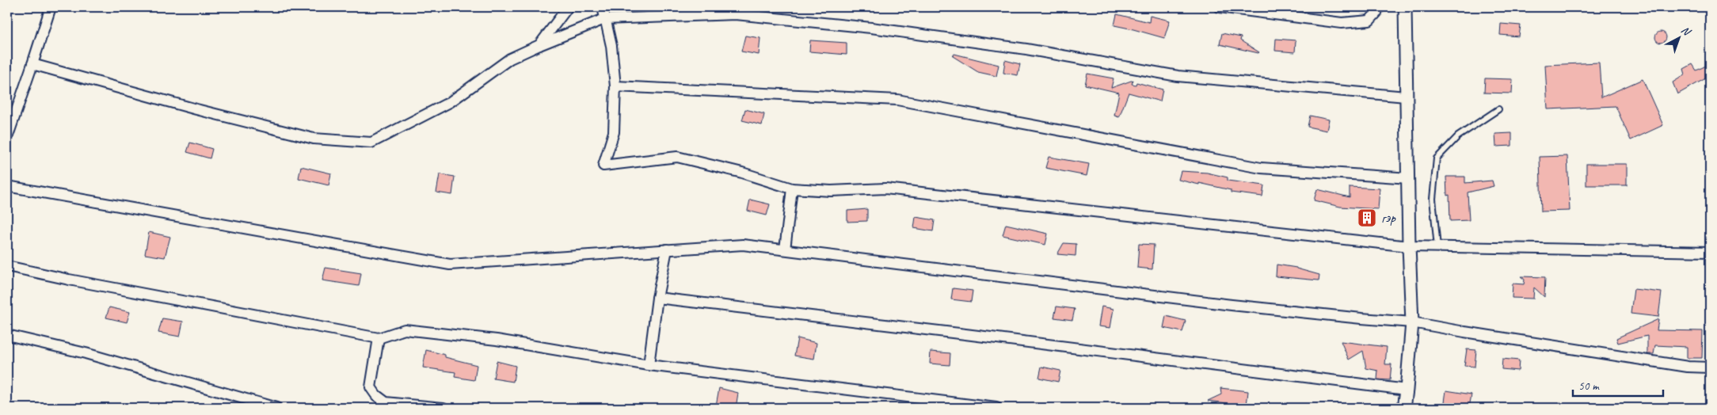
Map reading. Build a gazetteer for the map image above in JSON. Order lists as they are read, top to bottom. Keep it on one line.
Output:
{"places":{"building":["гэр"]},"scale_bar":"50 m","north":"top right"}
